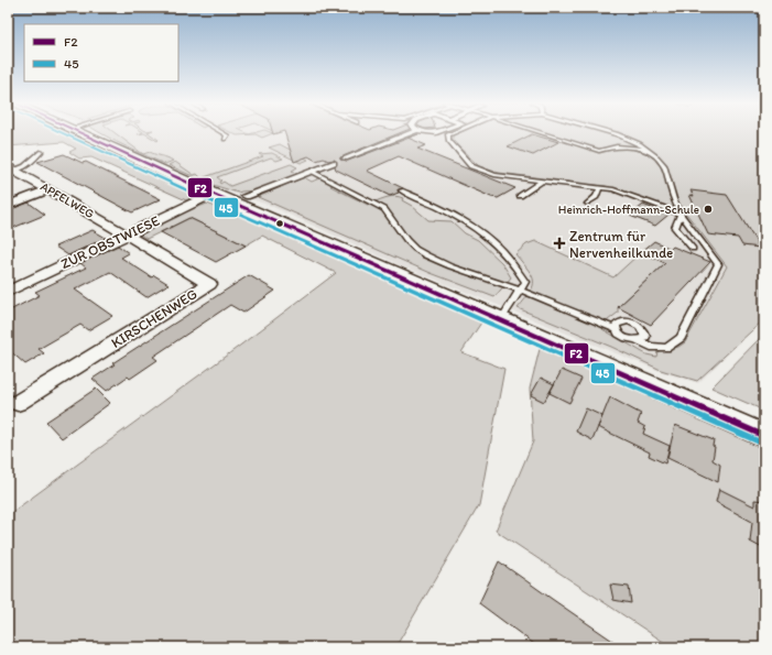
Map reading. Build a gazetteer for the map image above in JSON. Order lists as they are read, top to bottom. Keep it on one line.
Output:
{"streets":{"street":["APFELWEG","ZUR OBSTWIESE","KIRSCHENWEG"]},"crossings":[["APFELWEG","ZUR OBSTWIESE"],["APFELWEG","KIRSCHENWEG"],["ZUR OBSTWIESE","KIRSCHENWEG"]],"places":{"other":["Heinrich-Hoffmann-Schule"],"health":["Zentrum für Nervenheilkunde"]},"lines":["transit line F2","transit line 45"],"legend":["F2","45"]}
